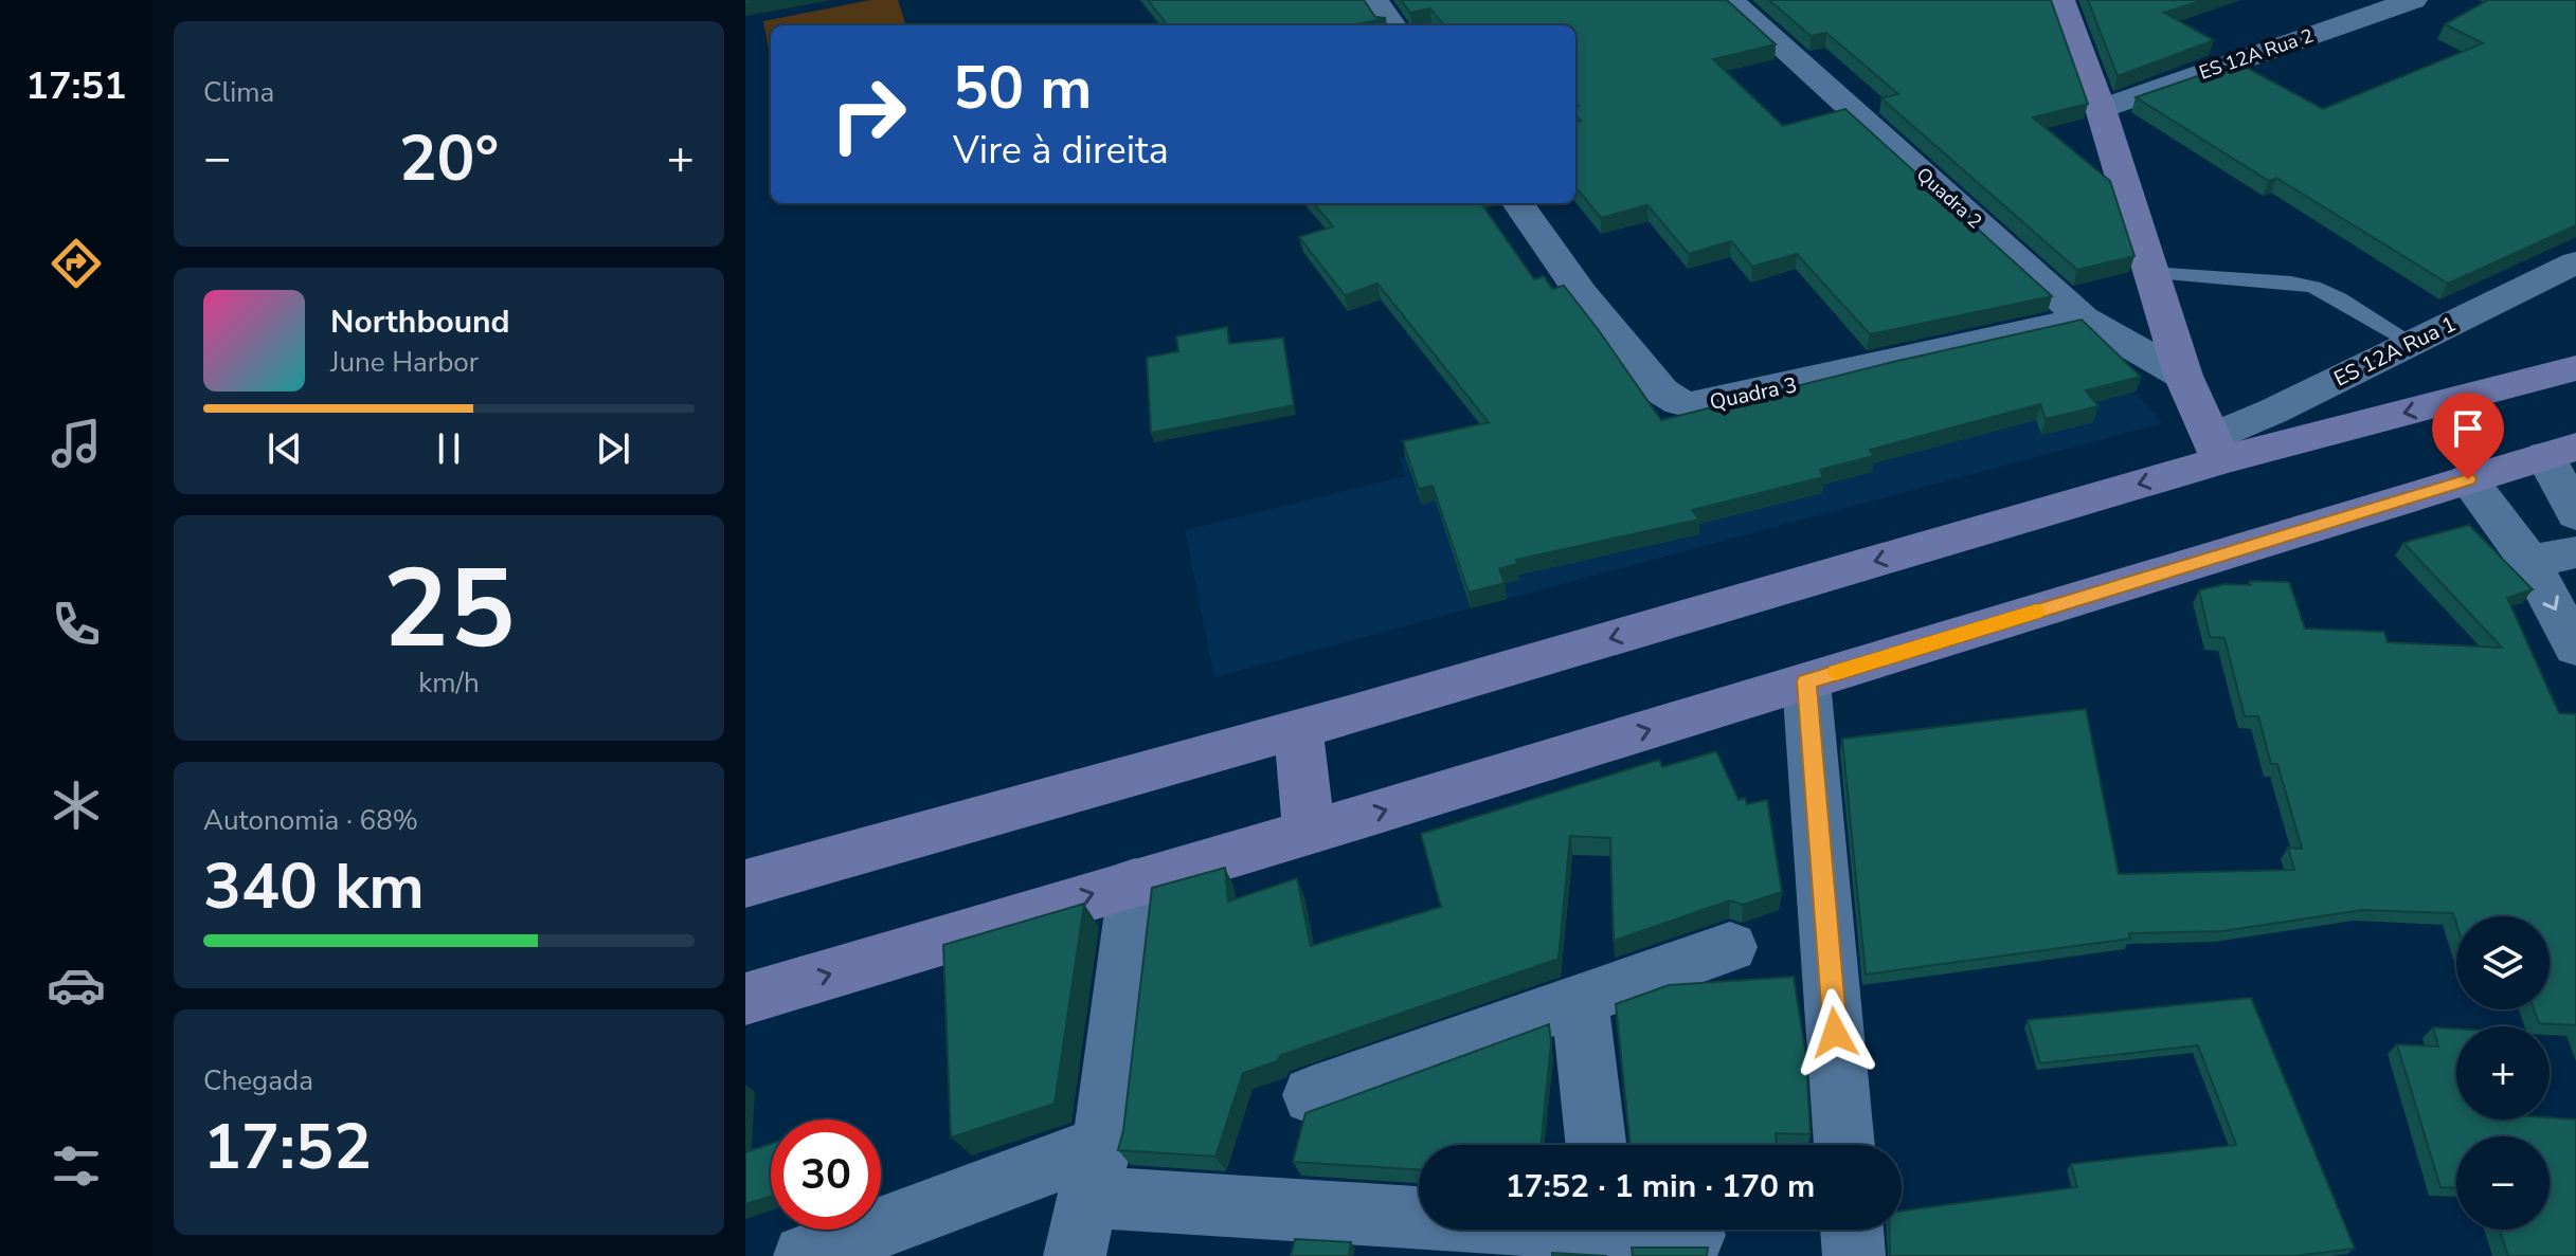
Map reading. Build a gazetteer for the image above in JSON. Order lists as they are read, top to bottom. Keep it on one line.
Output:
{"streets":{"street":["ES 12A Rua 2","Quadra 2","ES 12A Rua 1","Quadra 3"]},"crossings":[["Quadra 2","Quadra 3"]],"page":{"tabs":"17:51","tile":["Clima",["25","km/h"],["Autonomia · 68%","340 km"],["Chegada","17:52"]],"turn":["50 m","Vire à direita"],"heat":["−","20°","+"],"song":["Northbound","June Harbor"],"map_buttons":["+","−"],"limit":"30","trip":"17:52 · 1 min · 170 m"}}
